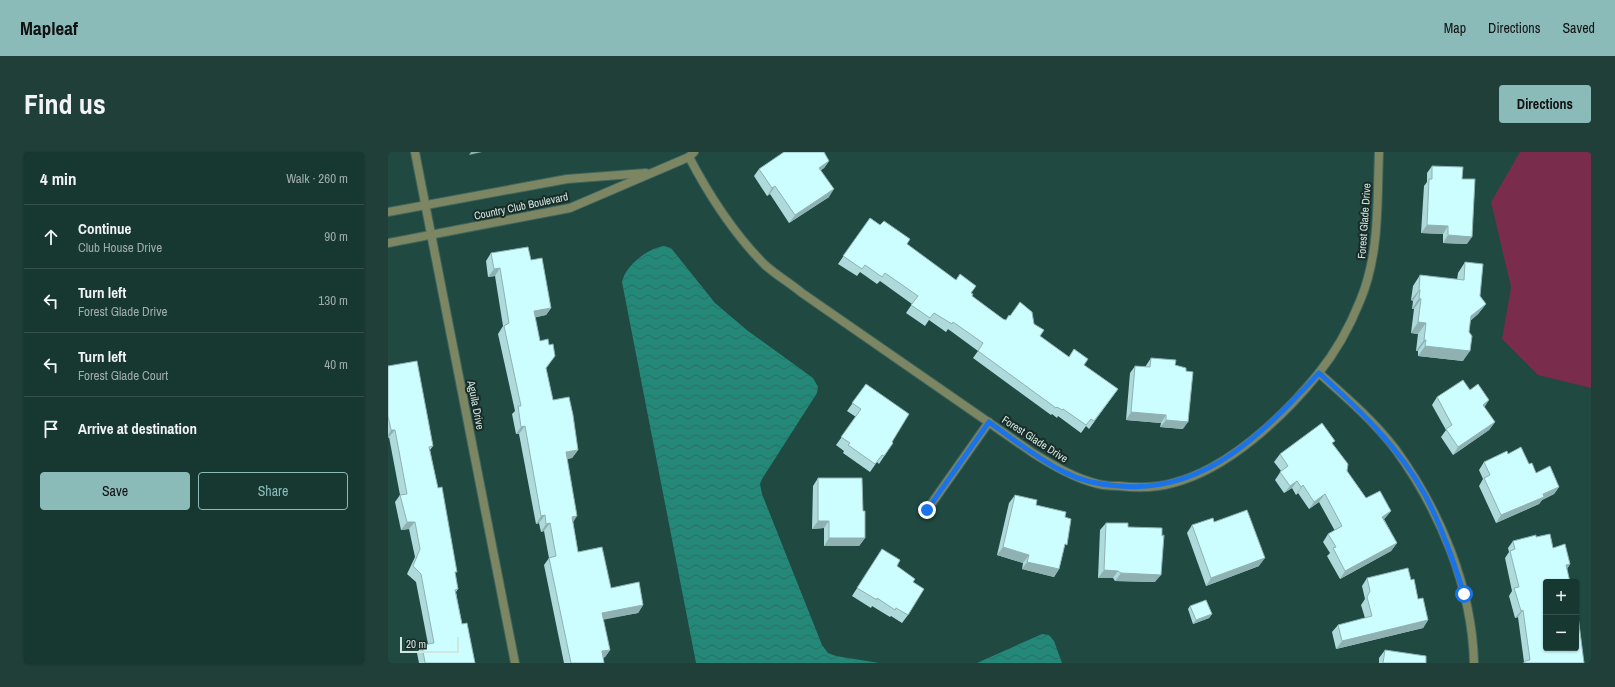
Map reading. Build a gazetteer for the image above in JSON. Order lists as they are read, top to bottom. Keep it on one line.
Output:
{"streets":{"street":["Country Club Boulevard","Forest Glade Drive","Aguila Drive"]},"crossings":[["Country Club Boulevard","Forest Glade Drive"],["Country Club Boulevard","Aguila Drive"]],"scale_bar":"20 m","page":{"header":"Mapleaf","nav":["Map","Directions","Saved"],"title":"Find us","buttons":["Directions",["Save","Share"]],"heading":["4 min","Walk · 260 m"],"list":[["Continue","Club House Drive","90 m"],["Turn left","Forest Glade Drive","130 m"],["Turn left","Forest Glade Court","40 m"],"Arrive at destination"],"map_buttons":["+","−"],"scale":"20 m"}}
